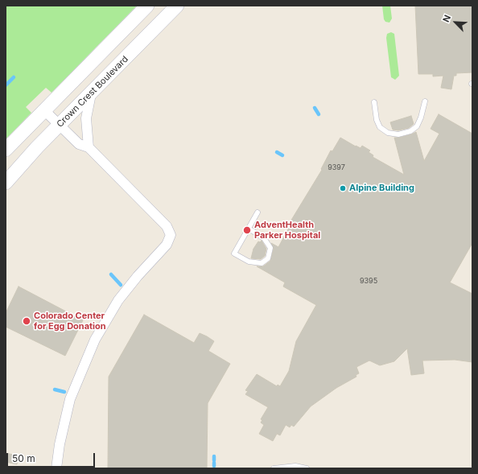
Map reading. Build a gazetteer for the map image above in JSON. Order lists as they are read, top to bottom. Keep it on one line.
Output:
{"streets":{"main road":["Crown Crest Boulevard"]},"places":["Alpine Building","AdventHealth Parker Hospital","Colorado Center for Egg Donation"],"house_numbers":["9397","9395"],"scale_bar":"50 m","north":"top left"}
